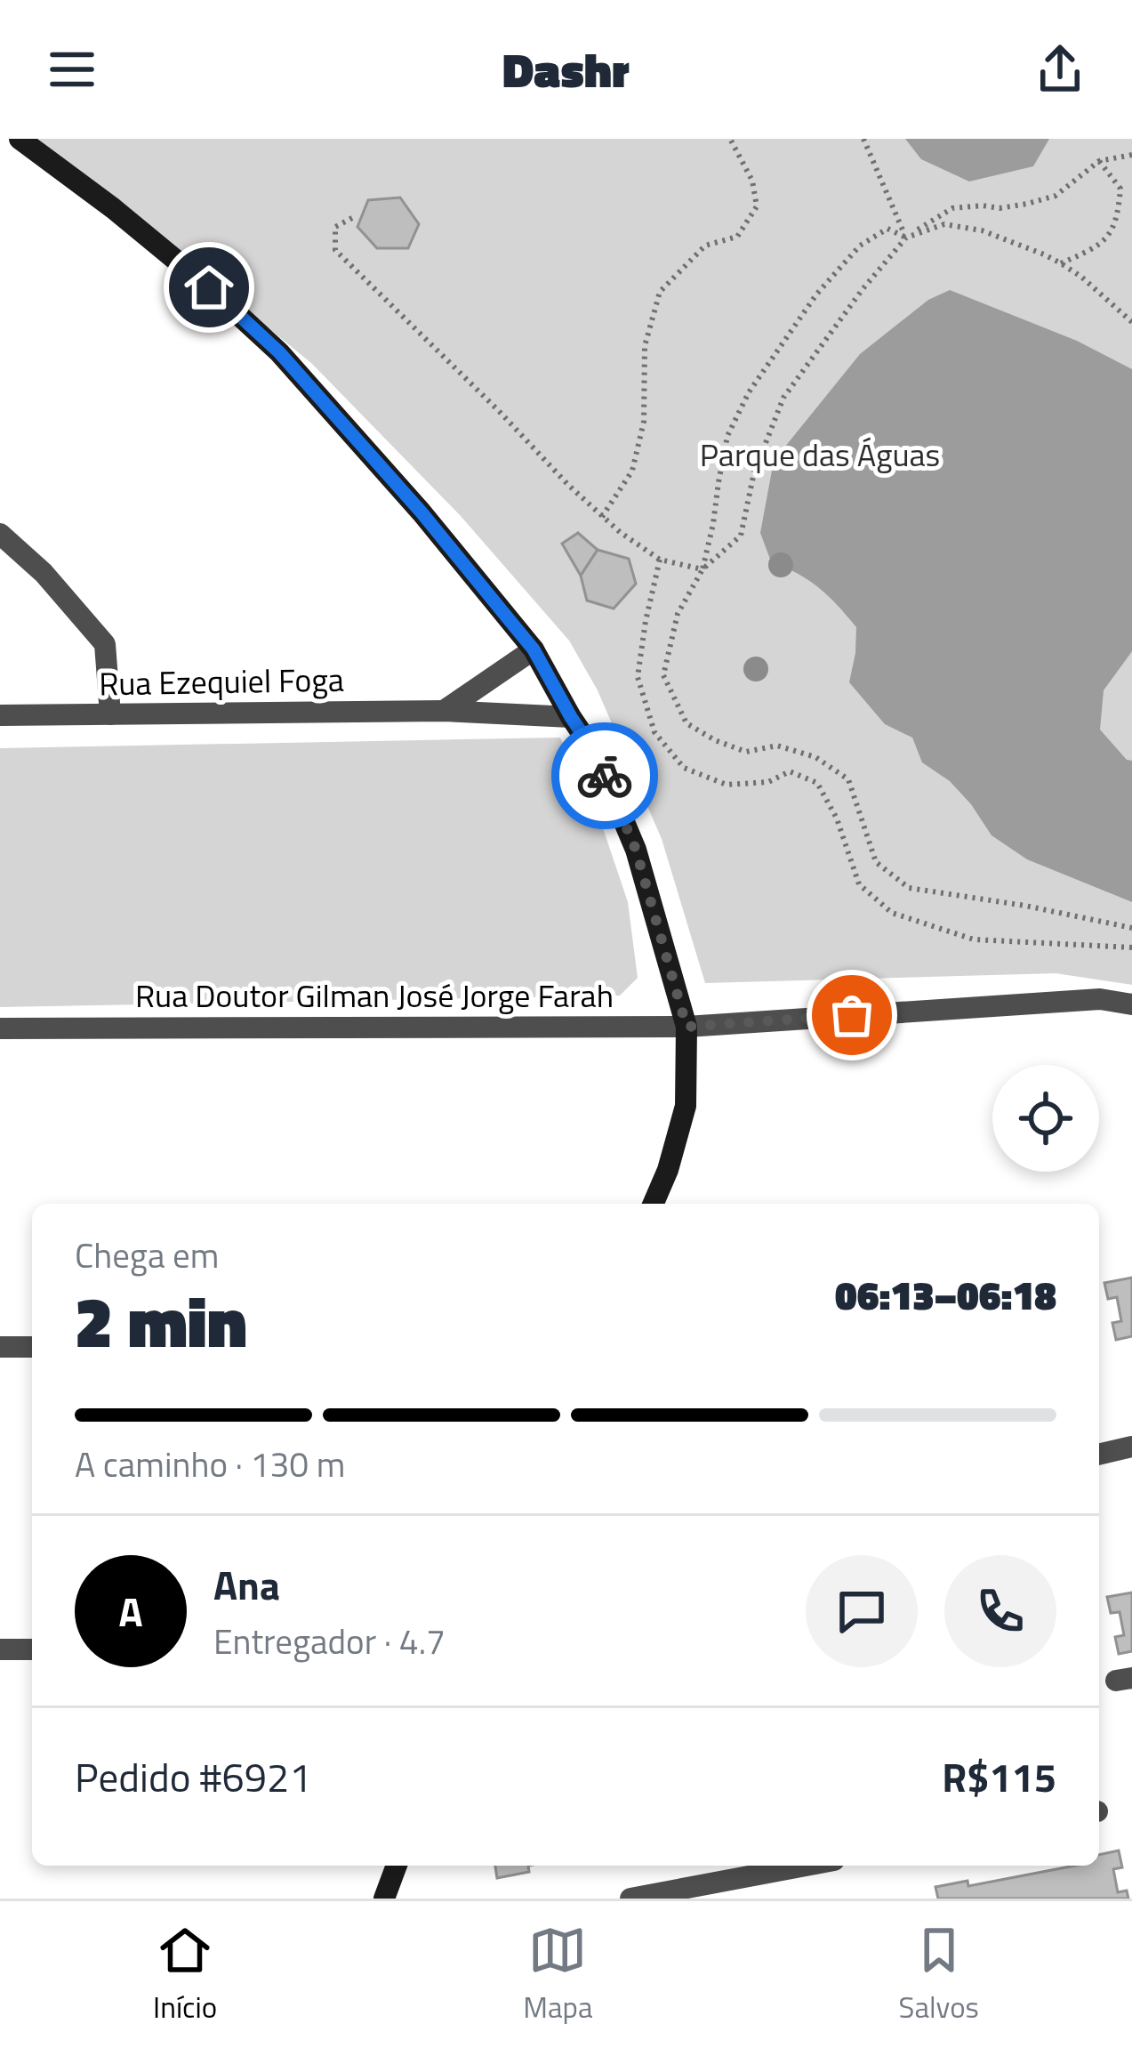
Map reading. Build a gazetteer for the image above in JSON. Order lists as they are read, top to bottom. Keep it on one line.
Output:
{"streets":{"street":["Rua Ezequiel Foga","Rua Doutor Gilman José Jorge Farah"]},"parks":["Parque das Águas"],"page":{"header":"Dashr","heading":["2 min","Chega em","06:13–06:18"],"panel":["Ana","Entregador · 4.7","Pedido #6921","R$115"],"bar":"A caminho · 130 m","round":"A","tabs":["Início","Mapa","Salvos"]}}
